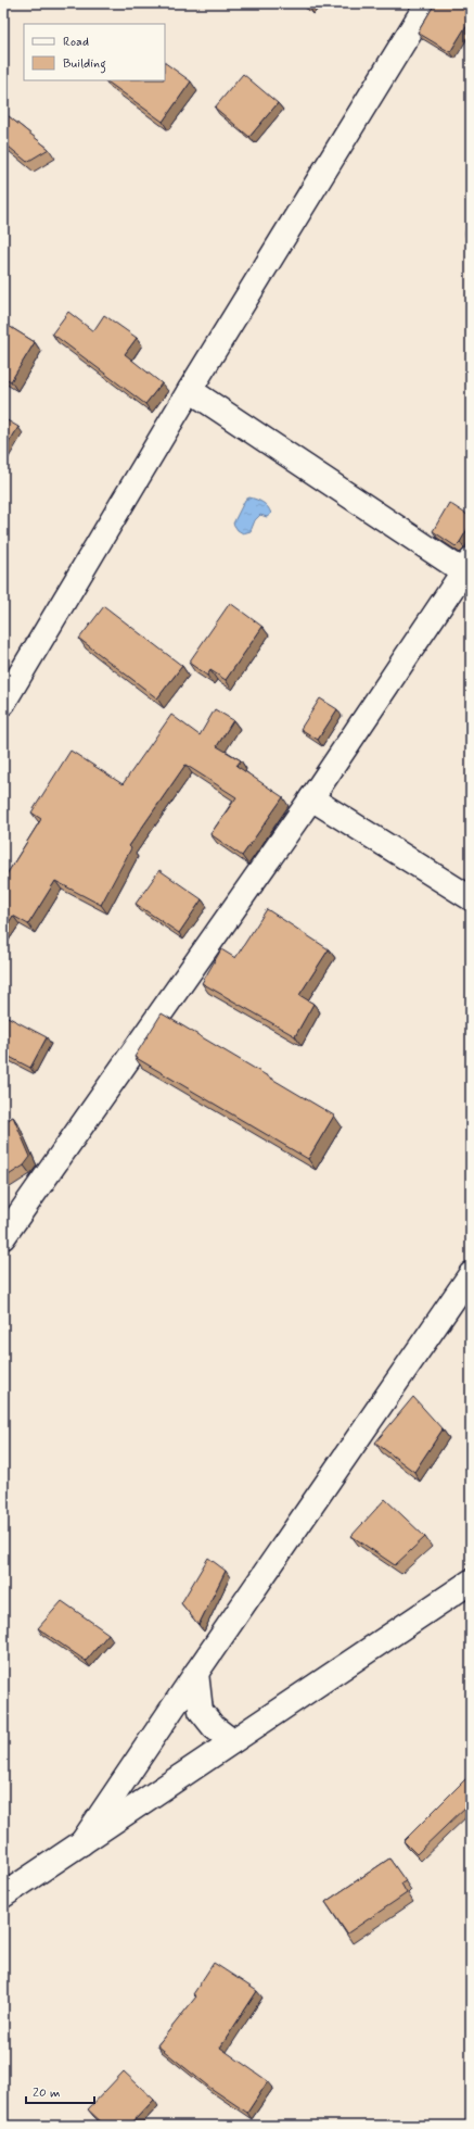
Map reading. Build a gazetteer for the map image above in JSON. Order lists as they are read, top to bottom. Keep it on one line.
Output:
{"legend":["Road","Building"],"scale_bar":"20 m"}
